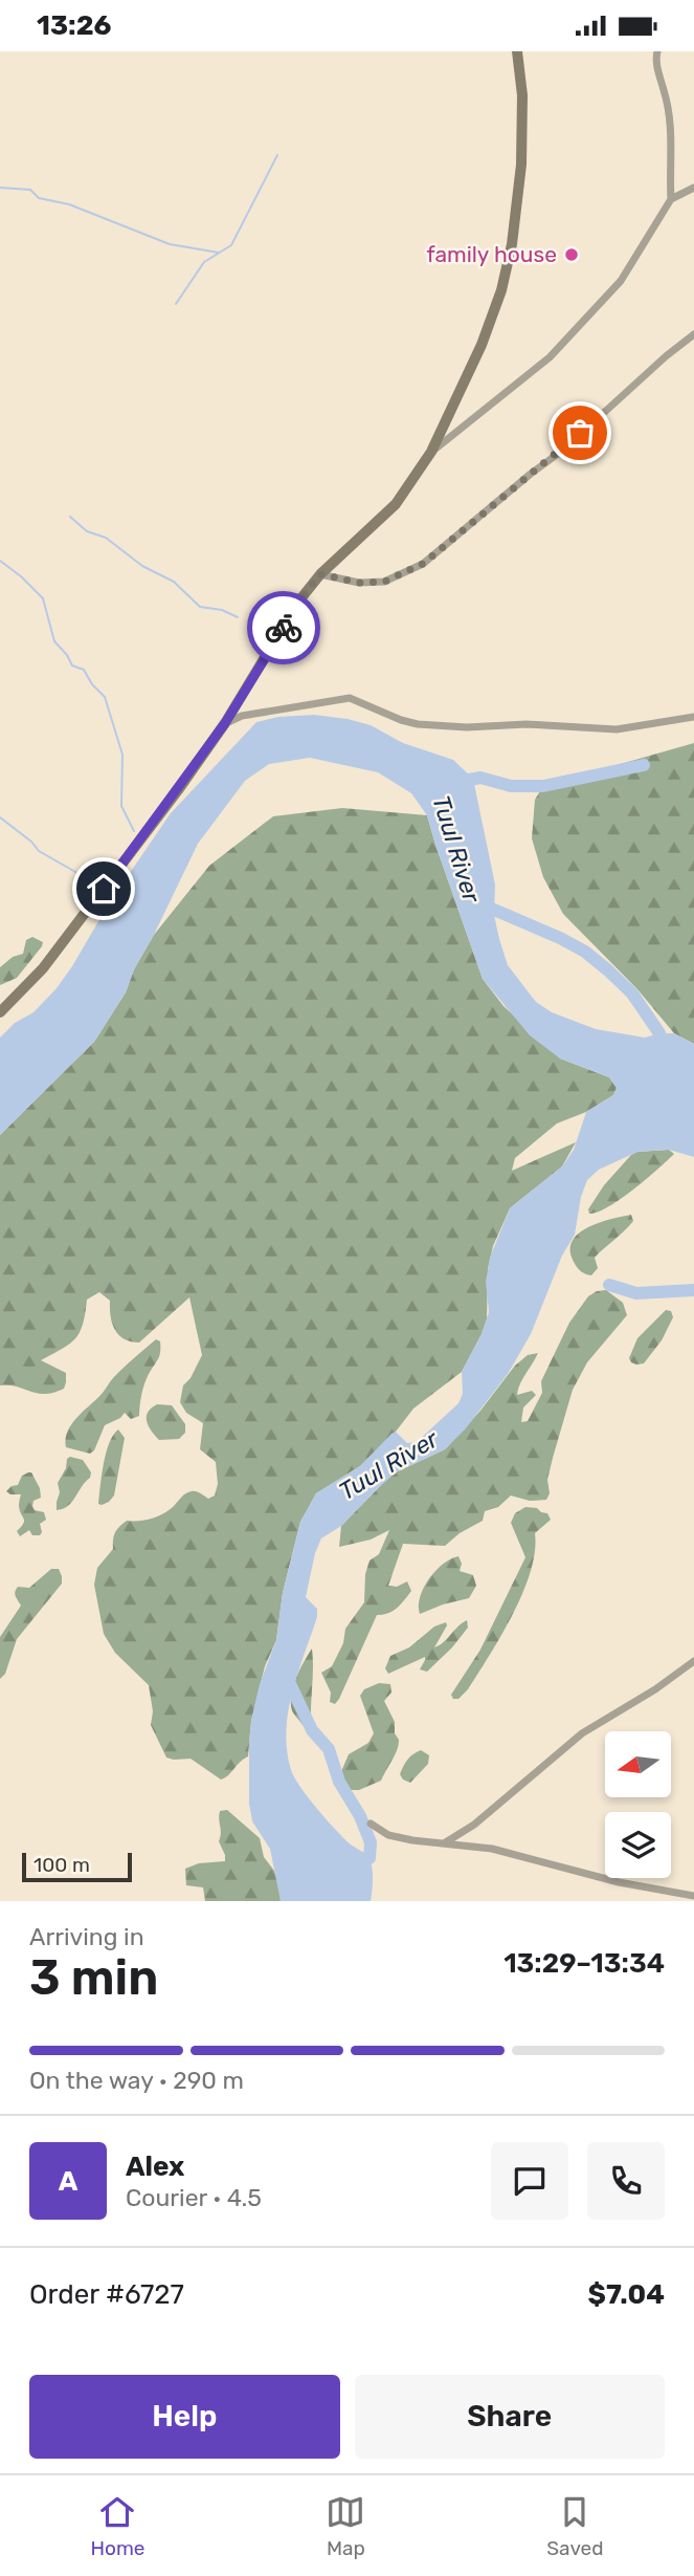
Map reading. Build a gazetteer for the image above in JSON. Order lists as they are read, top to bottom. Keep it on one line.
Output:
{"water":["Tuul River"],"places":["family house"],"scale_bar":"100 m","north":"left","page":{"status":"13:26","scale":"100 m","heading":["3 min","Arriving in","13:29–13:34"],"panel":["Alex","Courier · 4.5","Order #6727","$7.04"],"bar":"On the way · 290 m","round":"A","buttons":["Help","Share"],"tabs":["Home","Map","Saved"]}}
